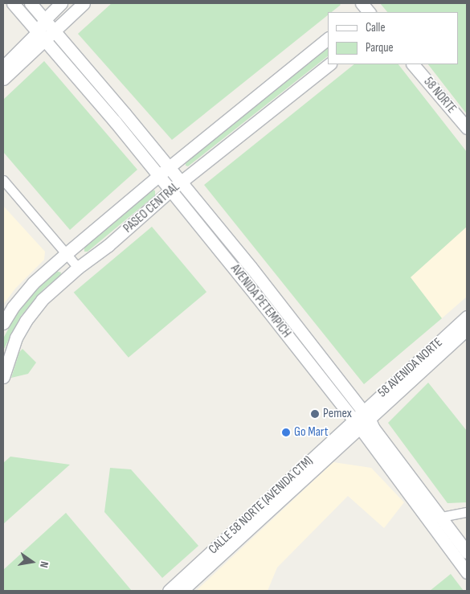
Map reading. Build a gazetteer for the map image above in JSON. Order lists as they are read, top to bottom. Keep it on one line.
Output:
{"streets":{"main road":["58 NORTE","PASEO CENTRAL","AVENIDA PETEMPICH","58 AVENIDA NORTE","CALLE 58 NORTE (AVENIDA CTM)"]},"crossings":[["PASEO CENTRAL","AVENIDA PETEMPICH"],["AVENIDA PETEMPICH","58 AVENIDA NORTE"],["AVENIDA PETEMPICH","CALLE 58 NORTE (AVENIDA CTM)"],["58 AVENIDA NORTE","CALLE 58 NORTE (AVENIDA CTM)"]],"places":["Pemex","Go Mart"],"legend":["Calle","Parque"],"north":"right"}
